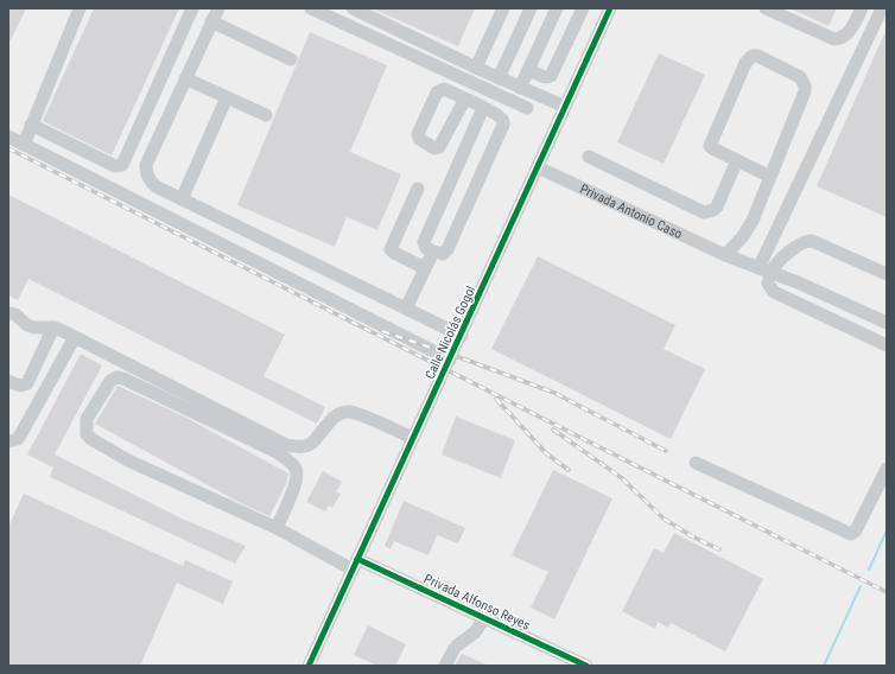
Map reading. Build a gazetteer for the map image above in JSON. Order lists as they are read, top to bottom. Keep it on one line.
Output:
{"streets":{"street":["Privada Antonio Caso","Calle Nicolás Gogol","Privada Alfonso Reyes"]},"crossings":[["Privada Antonio Caso","Calle Nicolás Gogol"],["Calle Nicolás Gogol","Privada Alfonso Reyes"]]}
